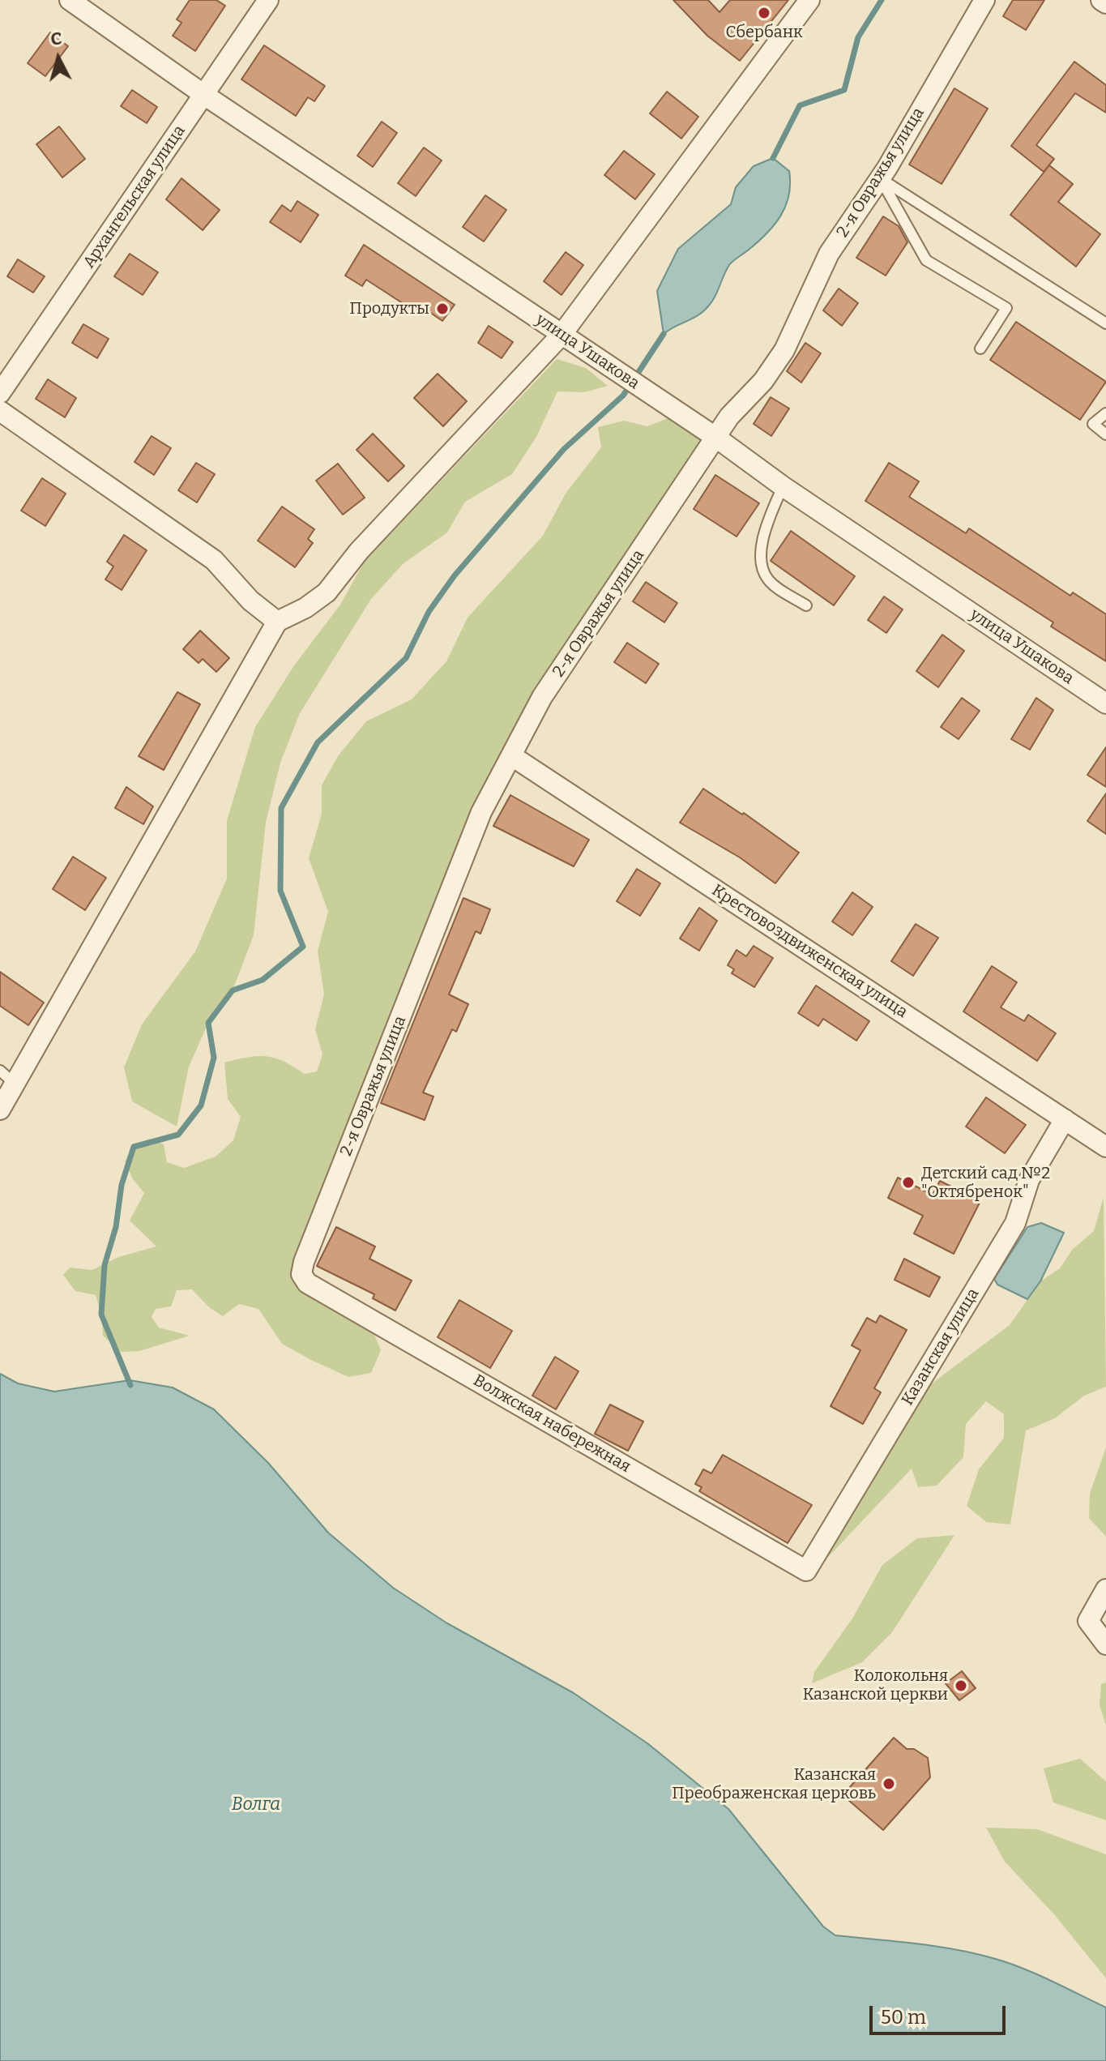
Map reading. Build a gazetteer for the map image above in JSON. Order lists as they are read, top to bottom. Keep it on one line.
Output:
{"streets":{"street":["2-я Овражья улица","Архангельская улица","улица Ушакова","Крестовоздвиженская улица","Казанская улица","Волжская набережная"]},"crossings":[["2-я Овражья улица","улица Ушакова"],["2-я Овражья улица","Крестовоздвиженская улица"],["2-я Овражья улица","Волжская набережная"],["Архангельская улица","улица Ушакова"],["Крестовоздвиженская улица","Казанская улица"],["Казанская улица","Волжская набережная"]],"water":["Волга"],"places":["Сбербанк","Продукты","Детский сад №2 \"Октябренок\"","Колокольня Казанской церкви","Казанская Преображенская церковь"],"scale_bar":"50 m","north":"top"}
